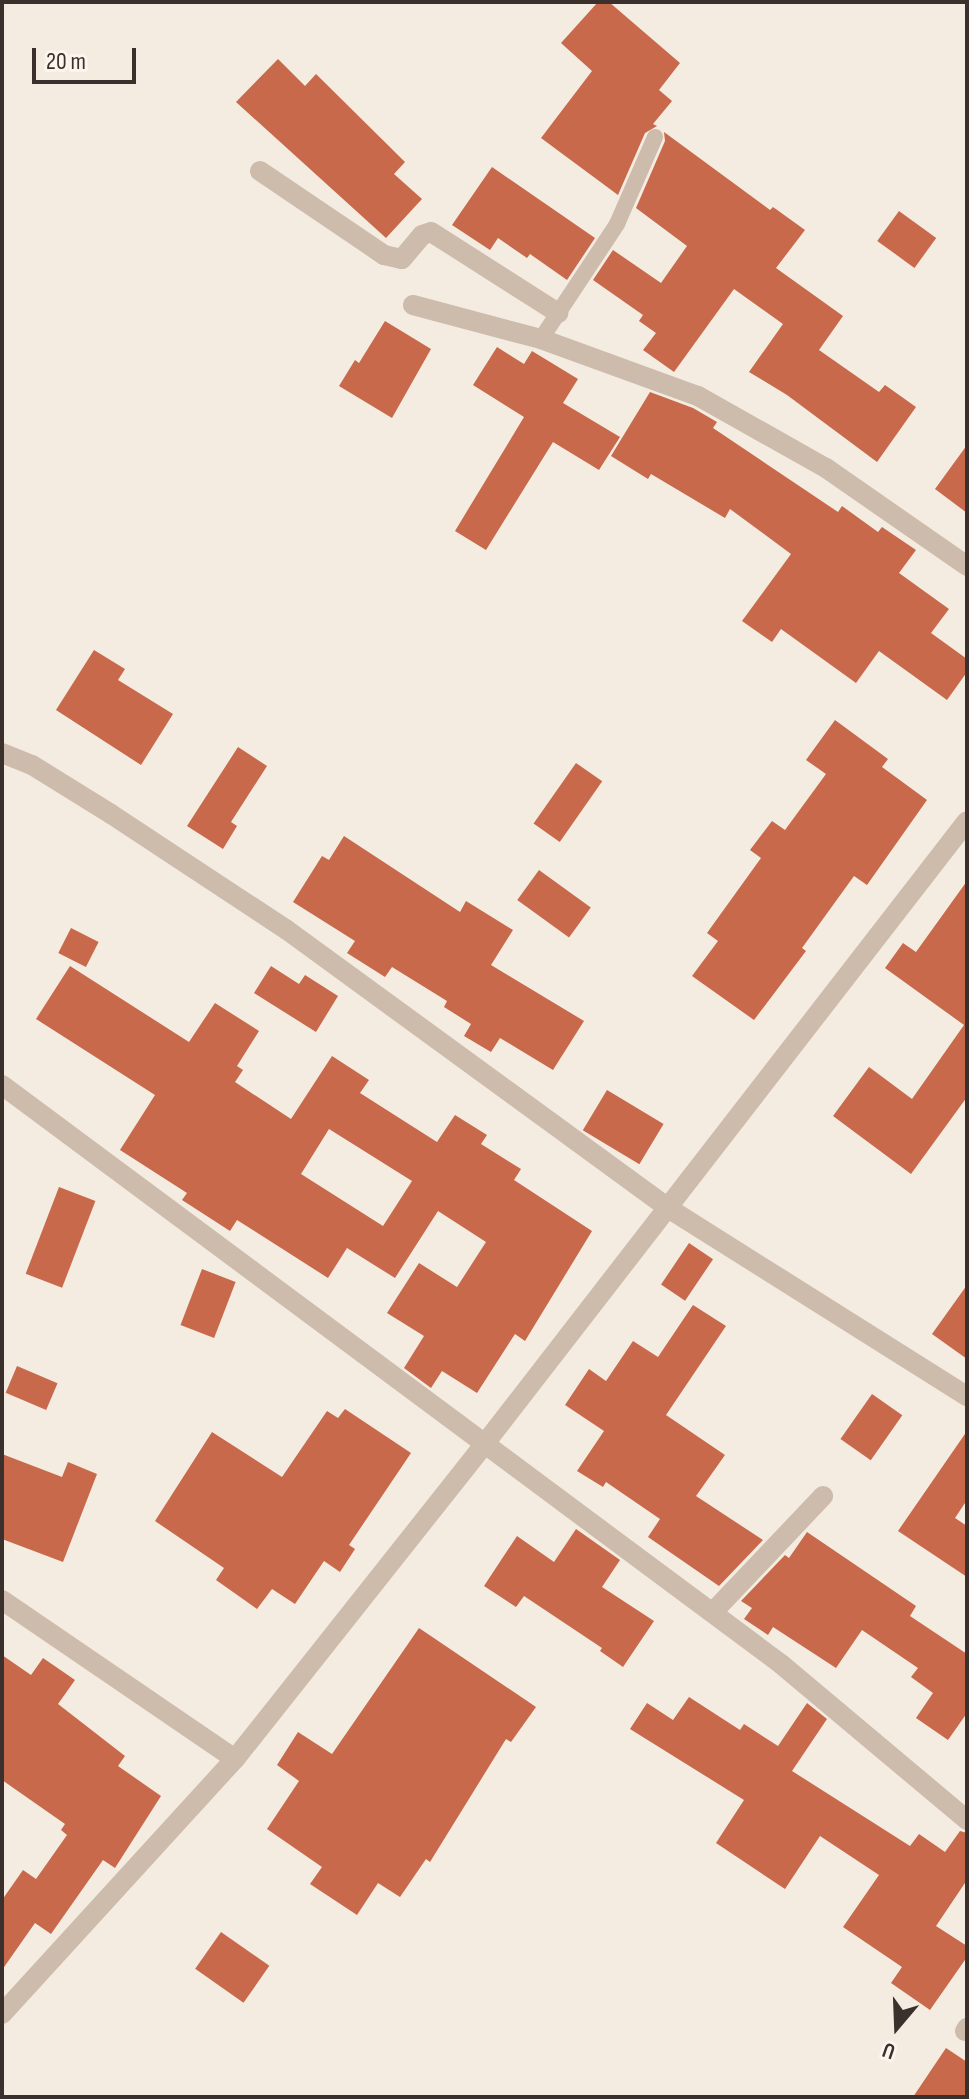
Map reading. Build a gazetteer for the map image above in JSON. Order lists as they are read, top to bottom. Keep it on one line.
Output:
{"scale_bar":"20 m","north":"bottom"}
